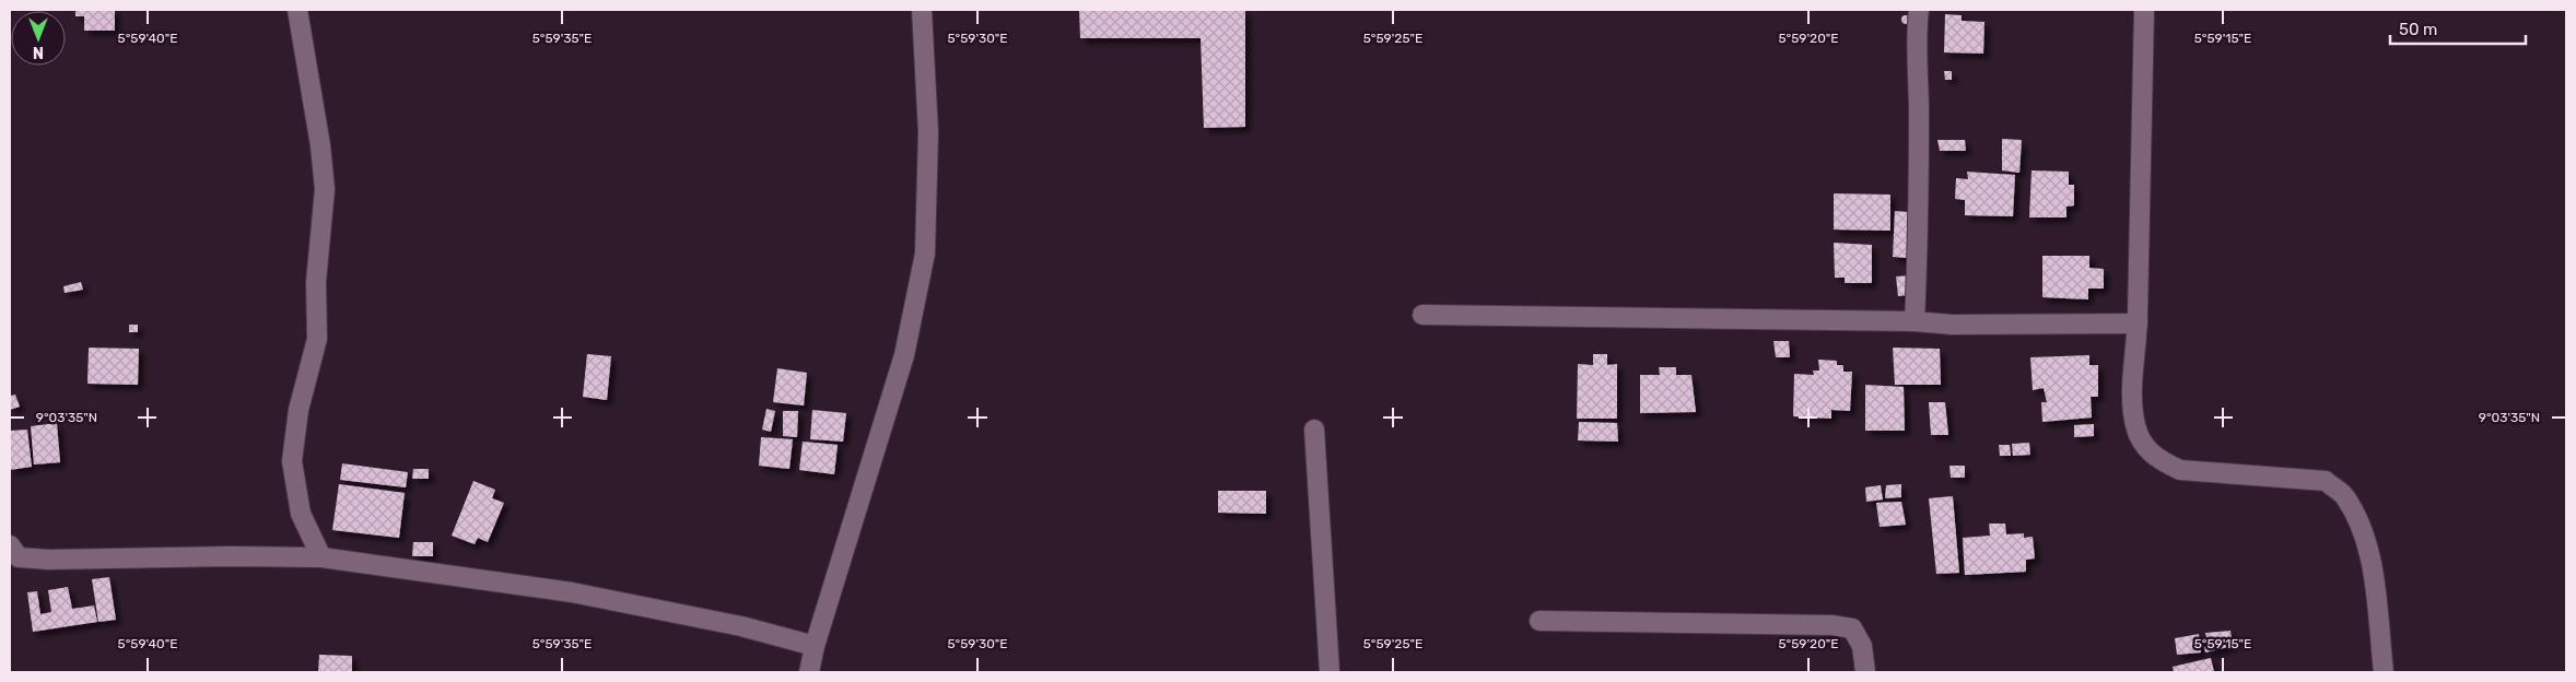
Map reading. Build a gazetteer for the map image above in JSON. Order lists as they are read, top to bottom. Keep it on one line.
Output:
{"scale_bar":"50 m","north":"bottom","coordinates":["5°59'40\"E","5°59'35\"E","5°59'30\"E","5°59'25\"E","5°59'20\"E","5°59'15\"E","9°03'35\"N"]}
